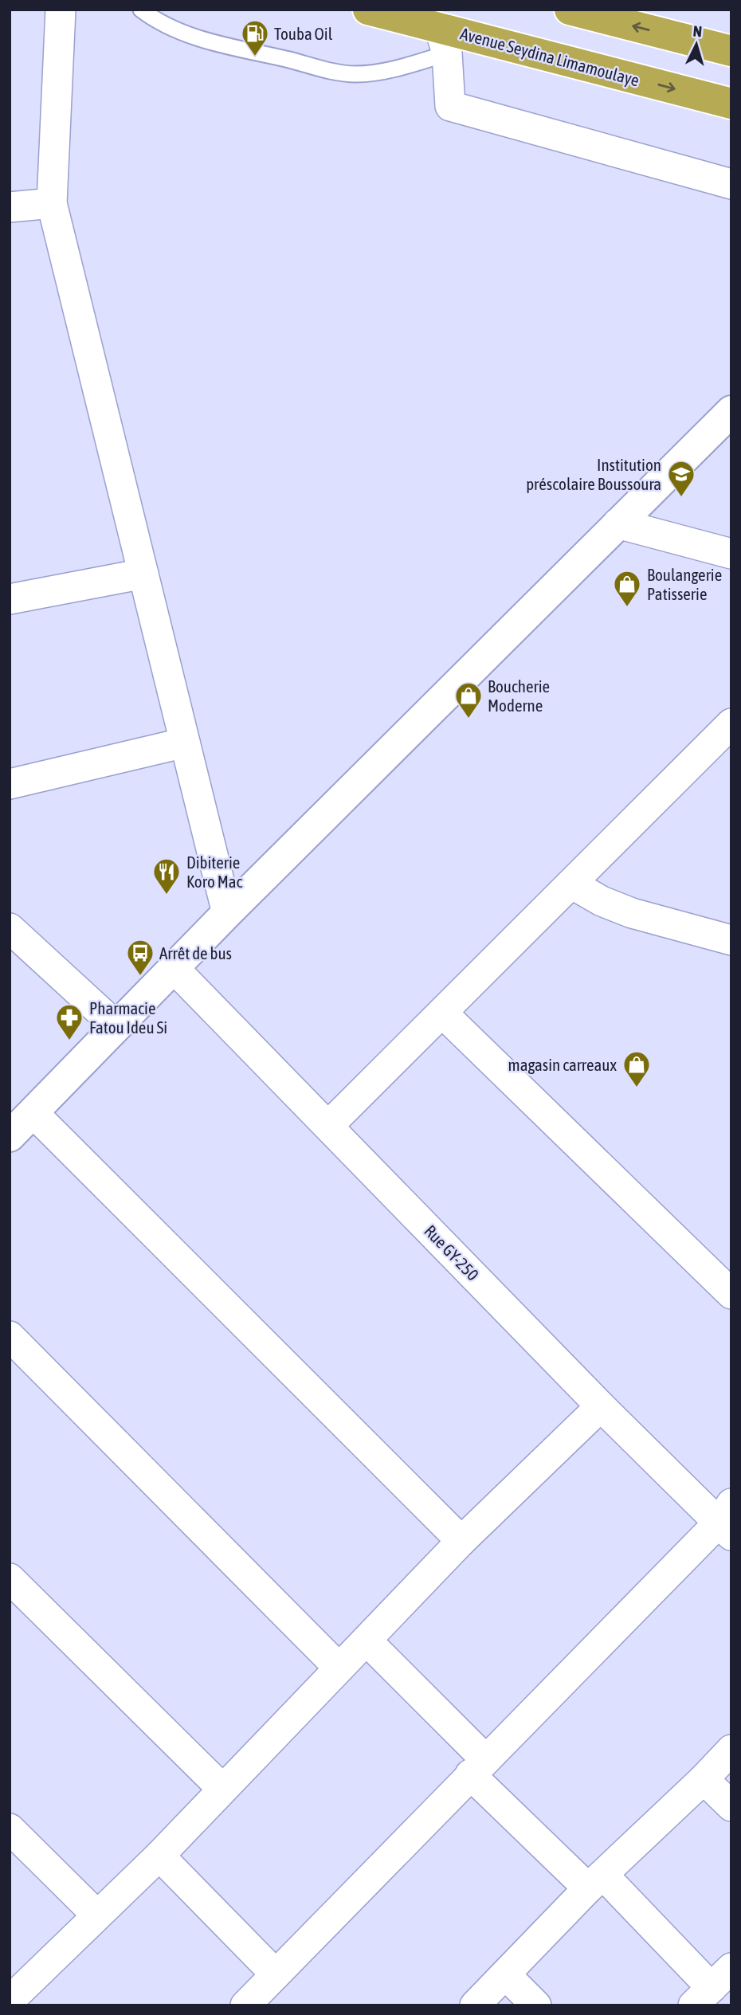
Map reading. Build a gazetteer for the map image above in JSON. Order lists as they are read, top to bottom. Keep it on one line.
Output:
{"streets":{"highway":["Avenue Seydina Limamoulaye"],"street":["Rue GY-250"]},"places":{"fuel station":["Touba Oil"],"school or university":["Institution préscolaire Boussoura"],"shop":["Boulangerie Patisserie","Boucherie Moderne","magasin carreaux"],"restaurant":["Dibiterie Koro Mac"],"bus stop":["Arrêt de bus"],"pharmacy":["Pharmacie Fatou Ideu Si"]},"north":"top"}
